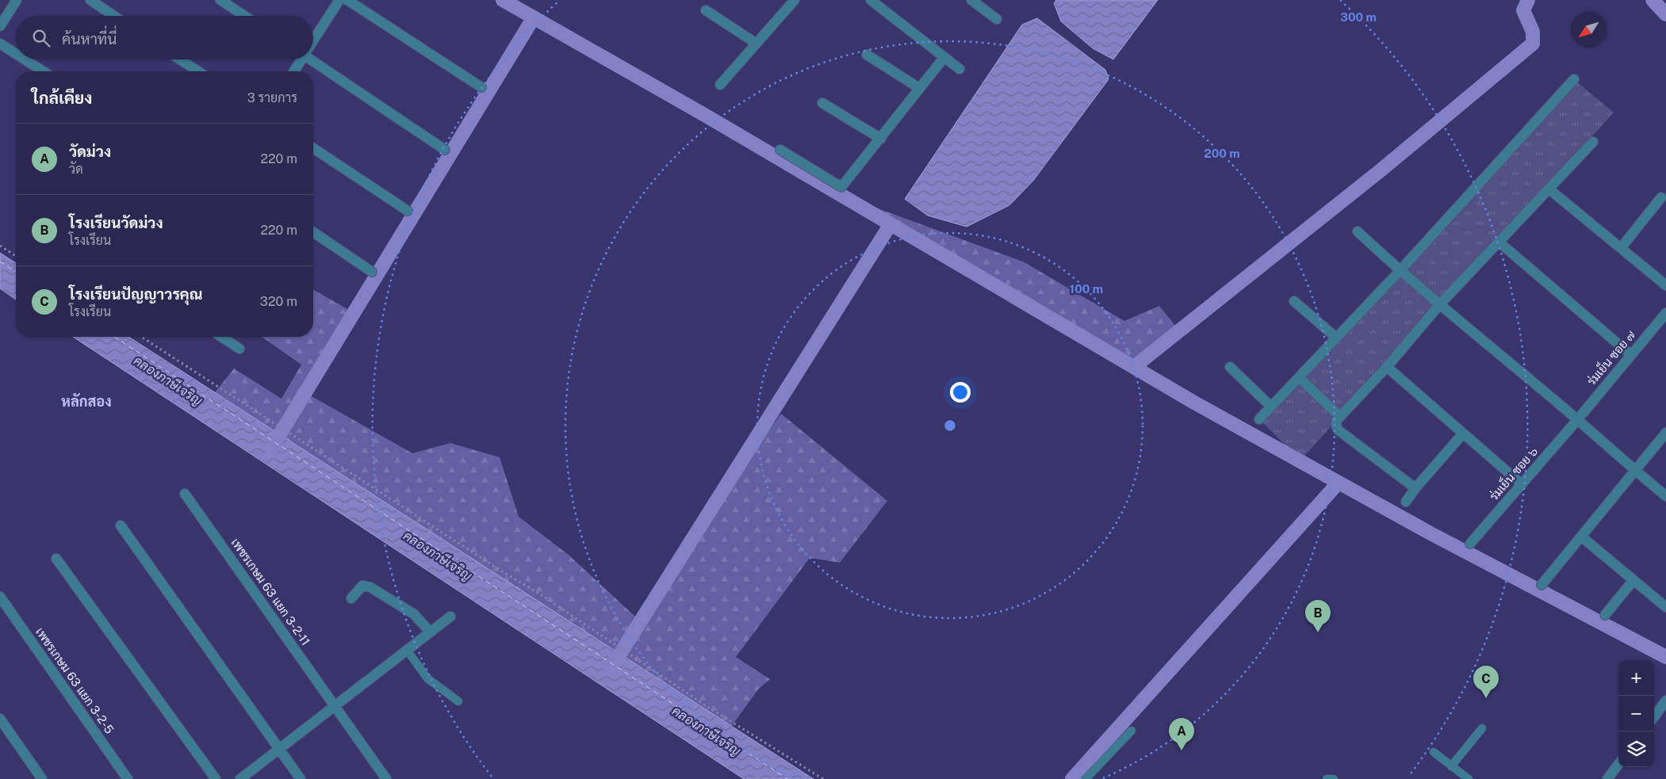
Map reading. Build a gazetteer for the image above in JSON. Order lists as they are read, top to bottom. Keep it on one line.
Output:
{"streets":{"street":["ร่มเย็น ซอย ๗","ร่มเย็น ซอย ๖","เพชรเกษม 63 แยก 3-2-11","เพชรเกษม 63 แยก 3-2-5"]},"crossings":[["ร่มเย็น ซอย ๗","ร่มเย็น ซอย ๖"]],"districts":["หลักสอง"],"water":["คลองภาษีเจริญ"],"north":"bottom left","page":{"search":"ค้นหาที่นี่","heading":["ใกล้เคียง","3 รายการ"],"list":[{"mark":"A","name":"วัดม่วง","note":"วัด","value":"220 m"},{"mark":"B","name":"โรงเรียนวัดม่วง","note":"โรงเรียน","value":"220 m"},{"mark":"C","name":"โรงเรียนปัญญาวรคุณ","note":"โรงเรียน","value":"320 m"}],"pins":["B","C","A"],"map_buttons":["+","−"]},"rings":["300 m","200 m","100 m"]}
